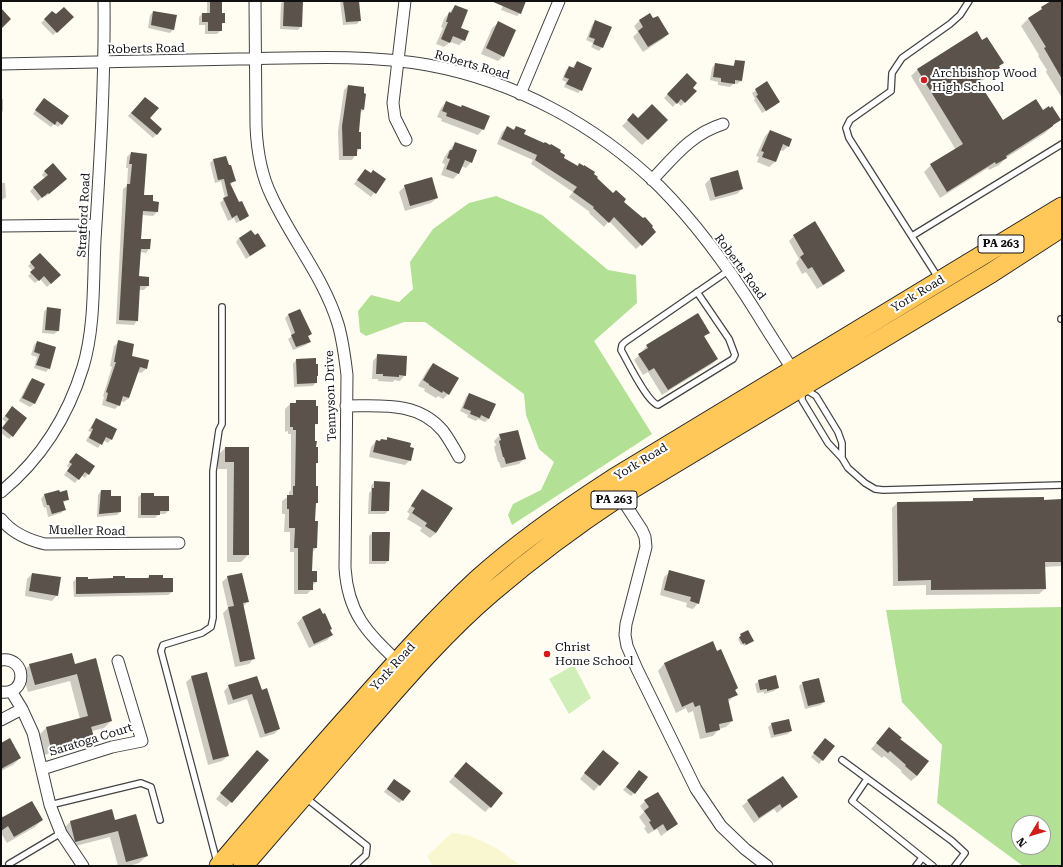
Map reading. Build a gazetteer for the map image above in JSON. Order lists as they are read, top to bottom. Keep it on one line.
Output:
{"streets":{"highway":["PA 263","York Road"],"street":["Roberts Road","Stratford Road","Tennyson Drive","Mueller Road","Saratoga Court"]},"crossings":[["Roberts Road","Stratford Road"],["Roberts Road","York Road"],["Roberts Road","Tennyson Drive"],["York Road","Tennyson Drive"]],"places":["Archbishop Wood High School","Christ Home School"],"north":"bottom left"}
